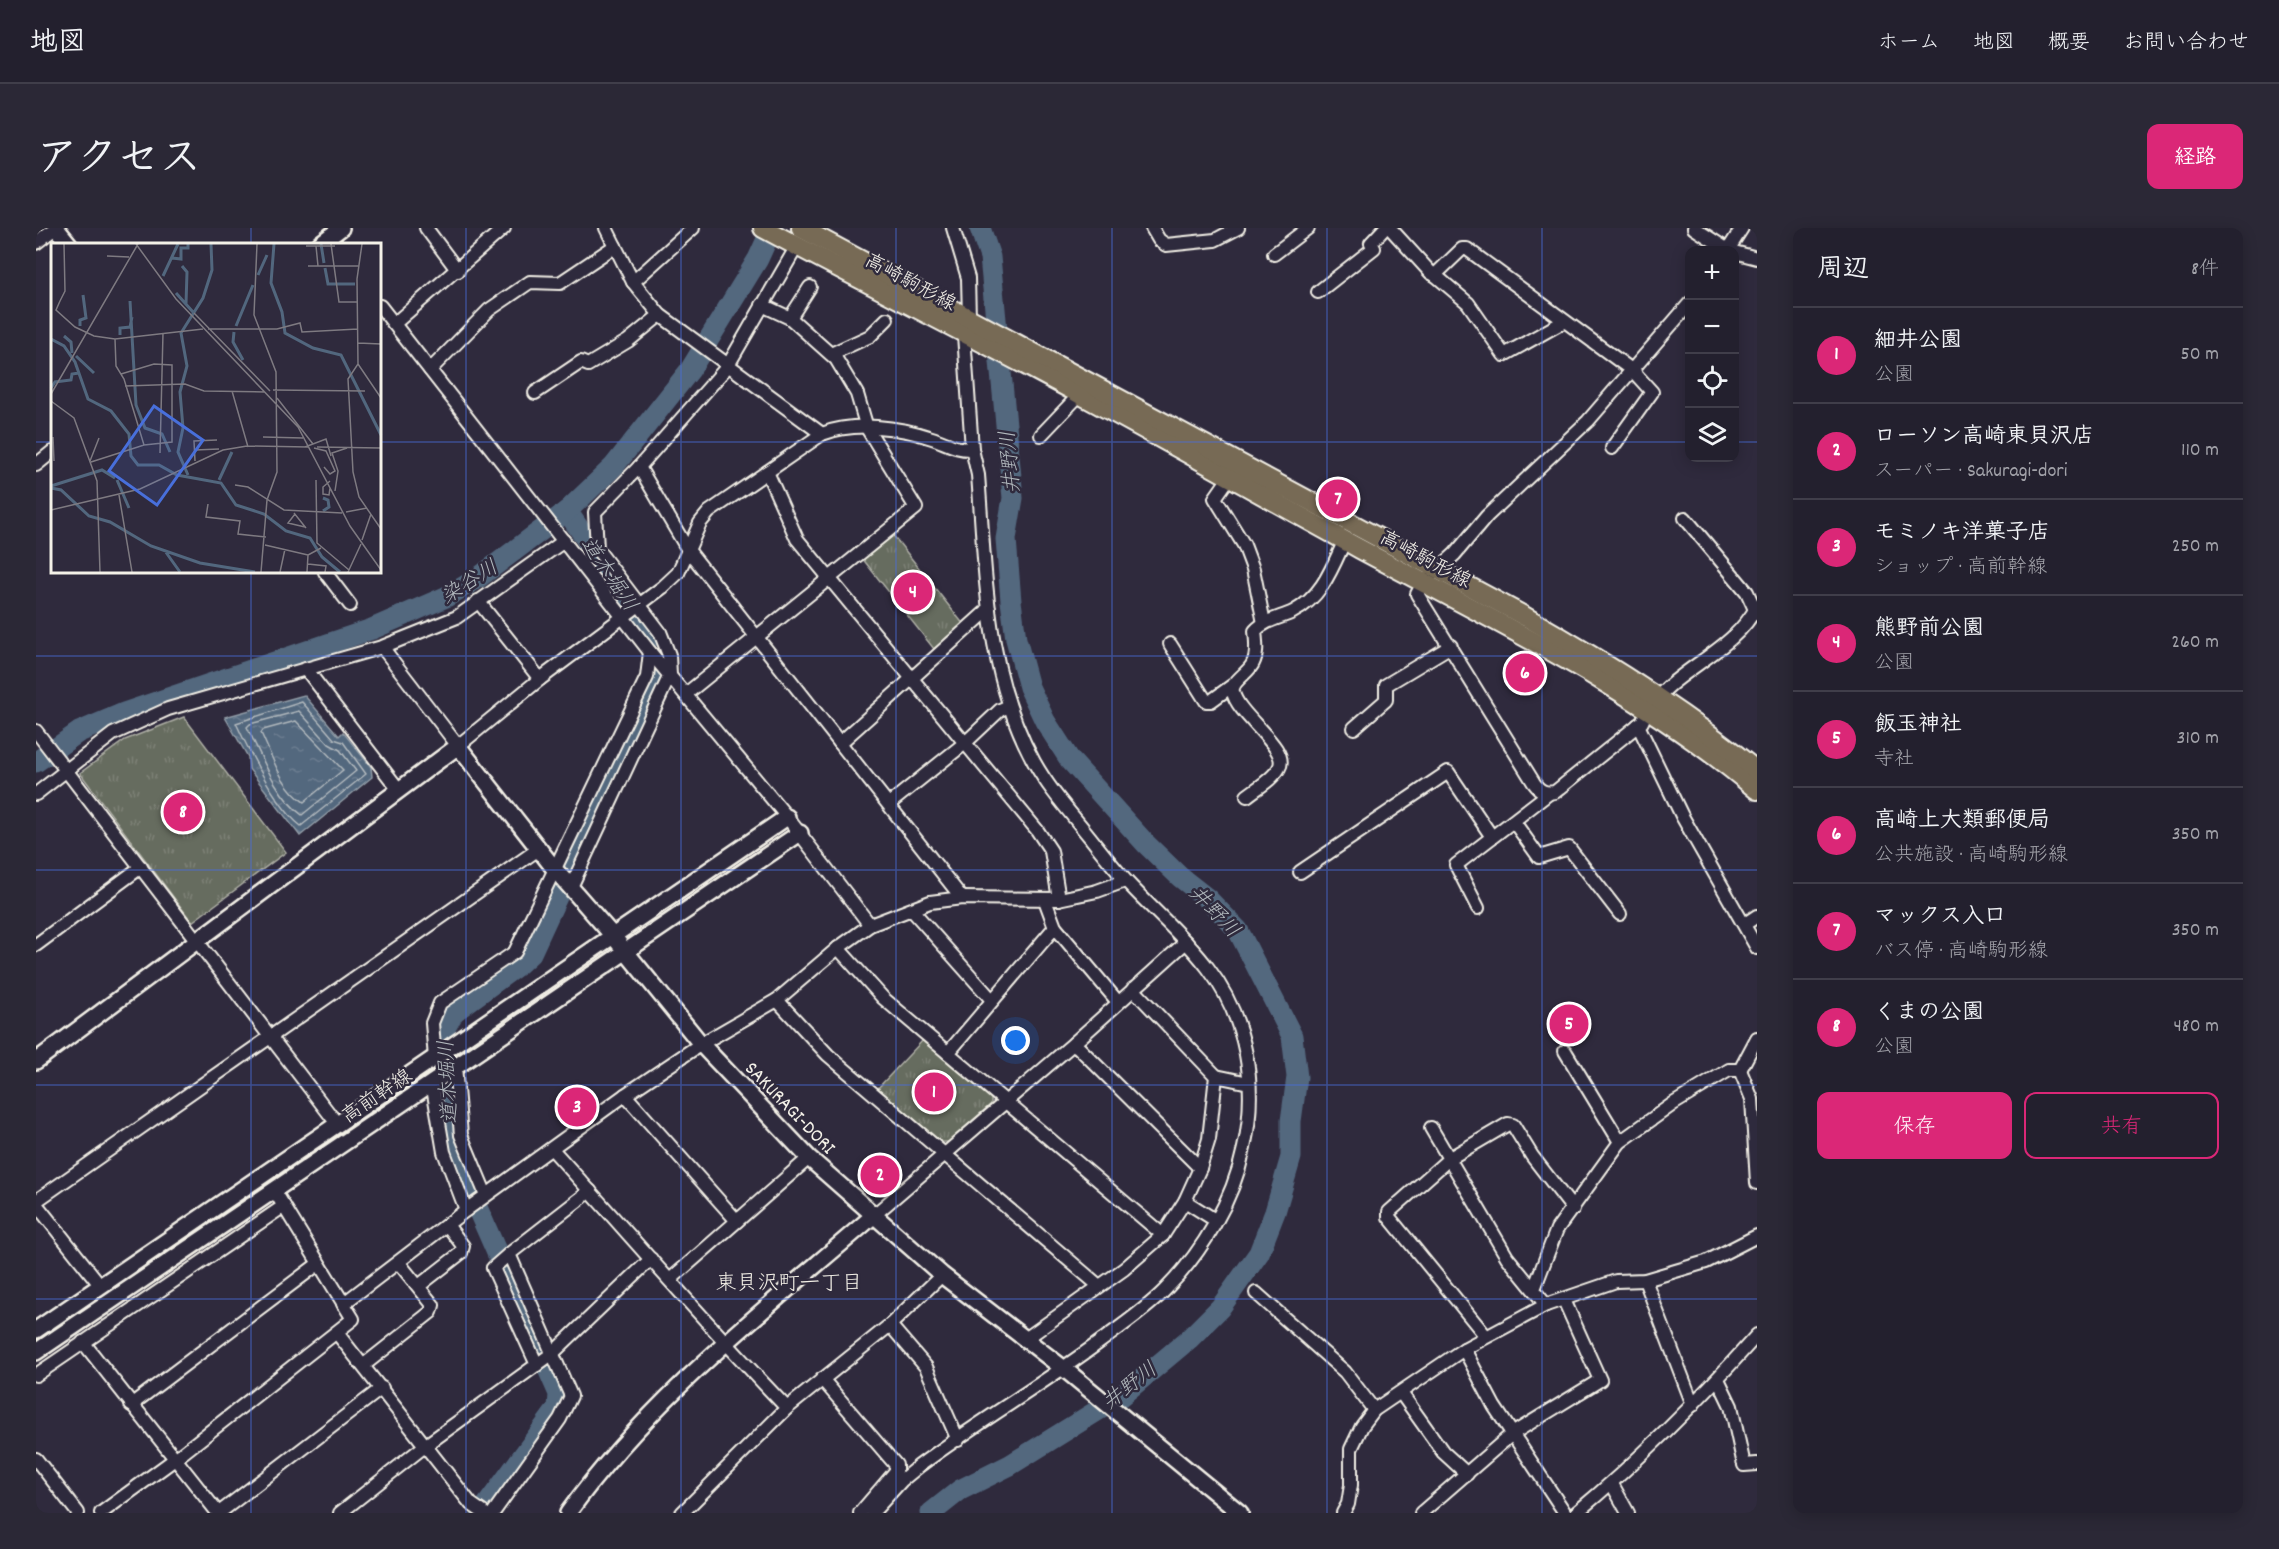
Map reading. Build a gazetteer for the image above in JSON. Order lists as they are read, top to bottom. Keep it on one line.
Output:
{"streets":{"main road":["高崎駒形線"],"street":["高前幹線","SAKURAGI-DORI"]},"crossings":[["高前幹線","SAKURAGI-DORI"]],"districts":["東貝沢町一丁目"],"water":["井野川","道木堀川","染谷川"],"page":{"header":"地図","nav":["ホーム","地図","概要","お問い合わせ"],"title":"アクセス","buttons":["経路",["保存","共有"]],"heading":["周辺","8件"],"map_buttons":["+","−"],"list":[{"mark":"1","name":"細井公園","note":"公園","value":"50 m"},{"mark":"2","name":"ローソン高崎東貝沢店","note":"スーパー · Sakuragi-dori","value":"110 m"},{"mark":"3","name":"モミノキ洋菓子店","note":"ショップ · 高前幹線","value":"250 m"},{"mark":"4","name":"熊野前公園","note":"公園","value":"260 m"},{"mark":"5","name":"飯玉神社","note":"寺社","value":"310 m"},{"mark":"6","name":"高崎上大類郵便局","note":"公共施設 · 高崎駒形線","value":"350 m"},{"mark":"7","name":"マックス入口","note":"バス停 · 高崎駒形線","value":"350 m"},{"mark":"8","name":"くまの公園","note":"公園","value":"480 m"}],"pins":["7","4","6","8","5","1","3","2"]}}
